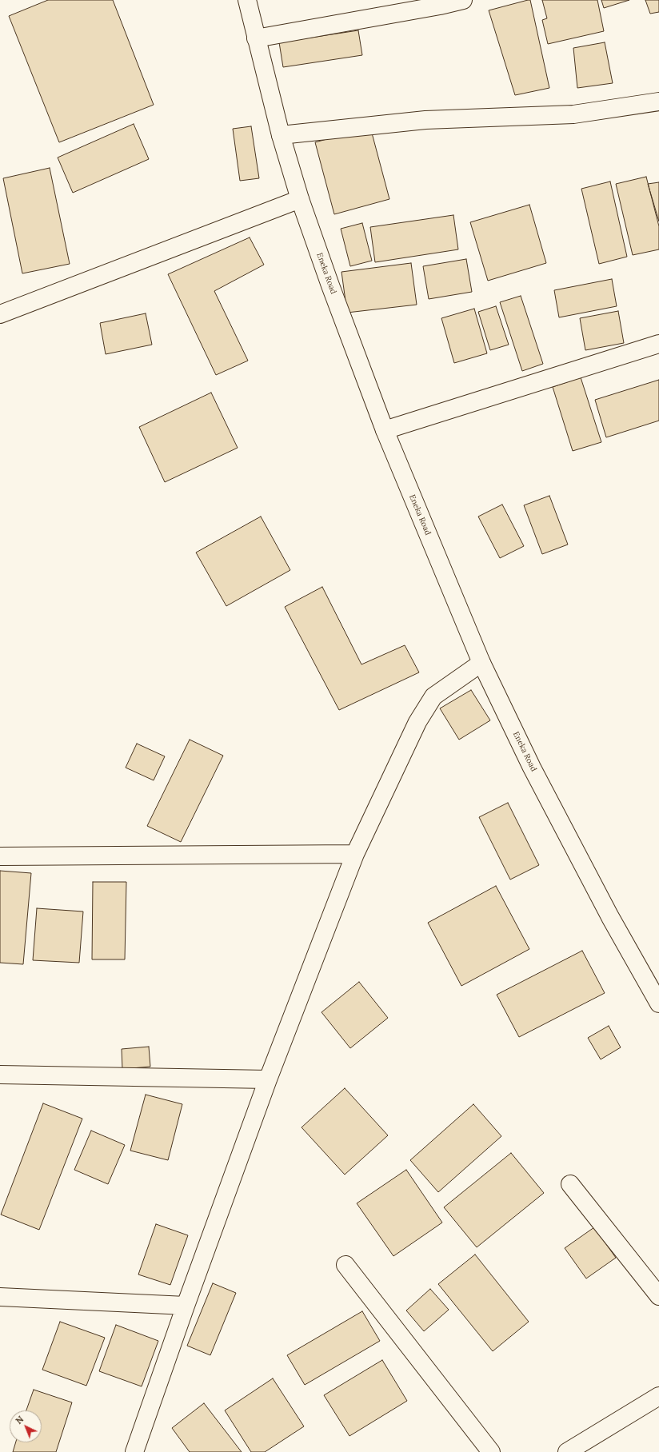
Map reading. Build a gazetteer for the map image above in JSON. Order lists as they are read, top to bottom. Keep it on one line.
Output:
{"streets":{"street":["Eneka Road"]},"north":"top left"}
